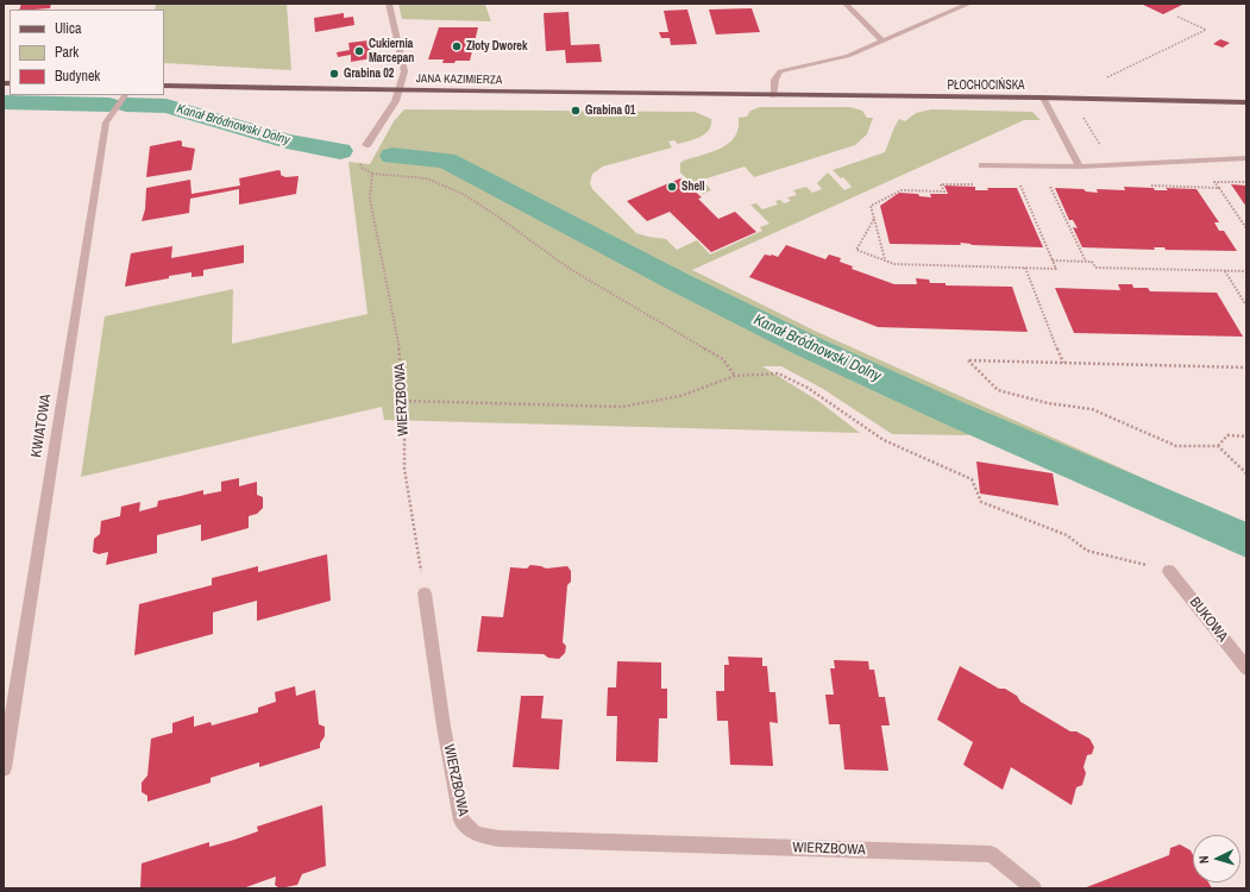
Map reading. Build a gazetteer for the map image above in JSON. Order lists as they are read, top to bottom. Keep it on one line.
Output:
{"streets":{"main road":["JANA KAZIMIERZA","PŁOCHOCIŃSKA"],"street":["WIERZBOWA","KWIATOWA","BUKOWA"]},"crossings":[["JANA KAZIMIERZA","PŁOCHOCIŃSKA"]],"water":["Kanał Bródnowski Dolny"],"places":["Złoty Dworek","Cukiernia Marcepan","Grabina 02","Grabina 01","Shell"],"legend":["Ulica","Park","Budynek"],"north":"left"}
